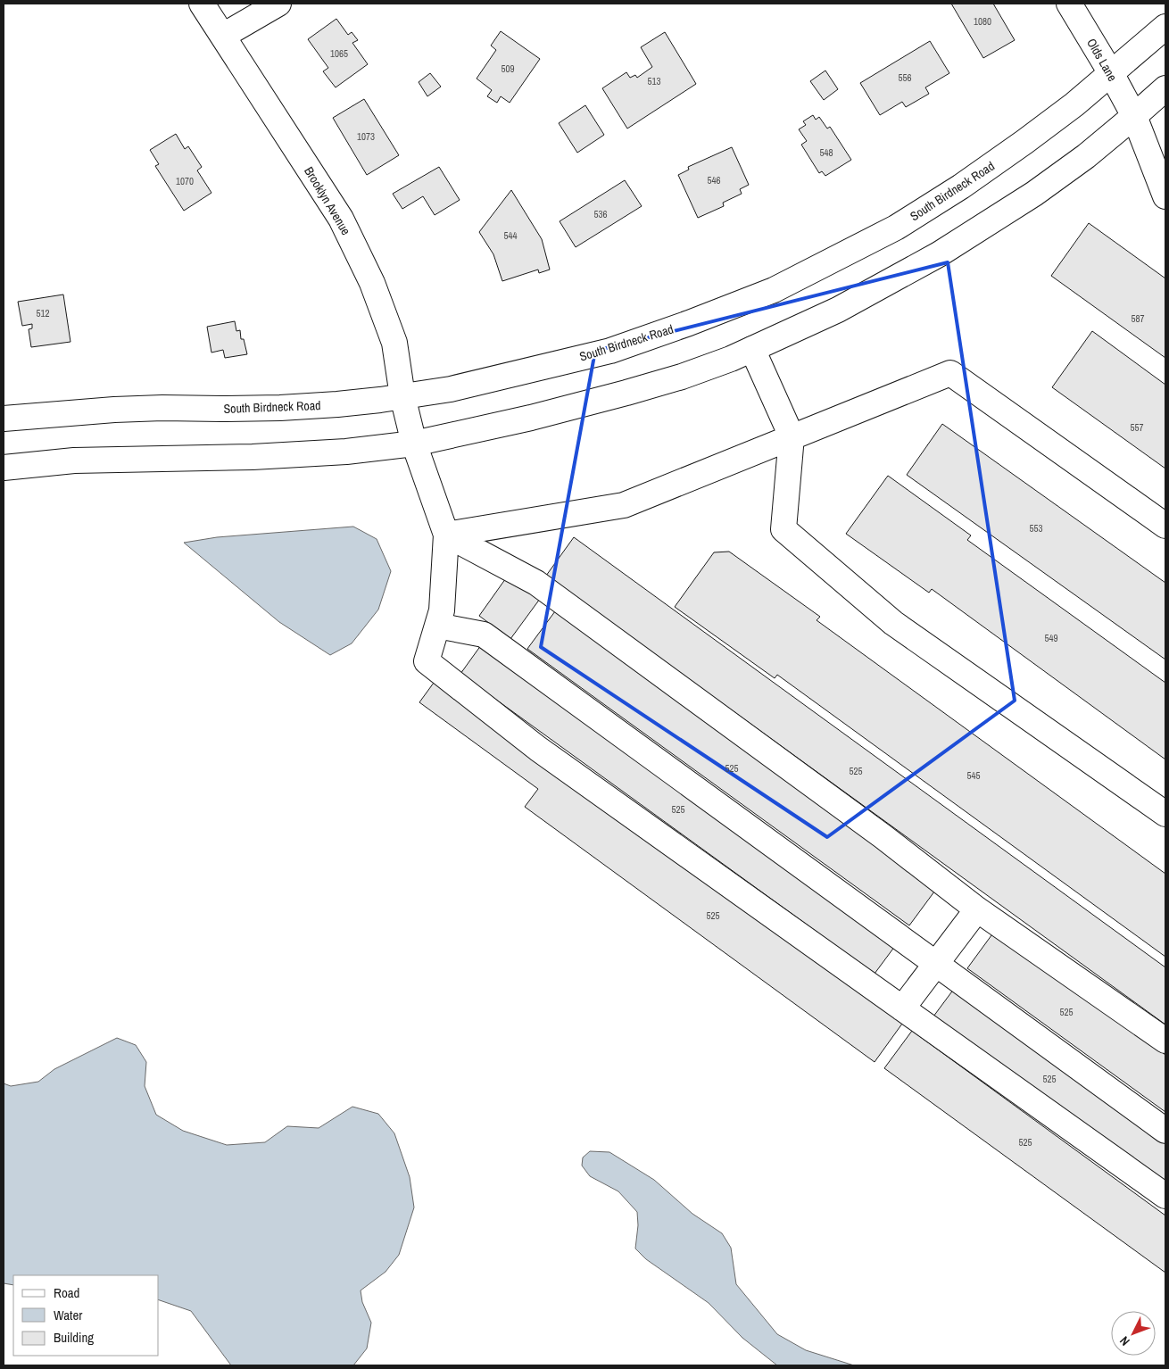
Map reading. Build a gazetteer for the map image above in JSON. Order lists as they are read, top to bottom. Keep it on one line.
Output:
{"streets":{"main road":["Olds Lane","South Birdneck Road","Brooklyn Avenue"]},"crossings":[["Olds Lane","South Birdneck Road"],["South Birdneck Road","Brooklyn Avenue"]],"house_numbers":["1080","1065","509","556","513","1073","548","546","1070","536","544","512","587","557","553","549","525","525","545","525","525","525","525","525"],"legend":["Road","Water","Building"],"north":"bottom left"}
